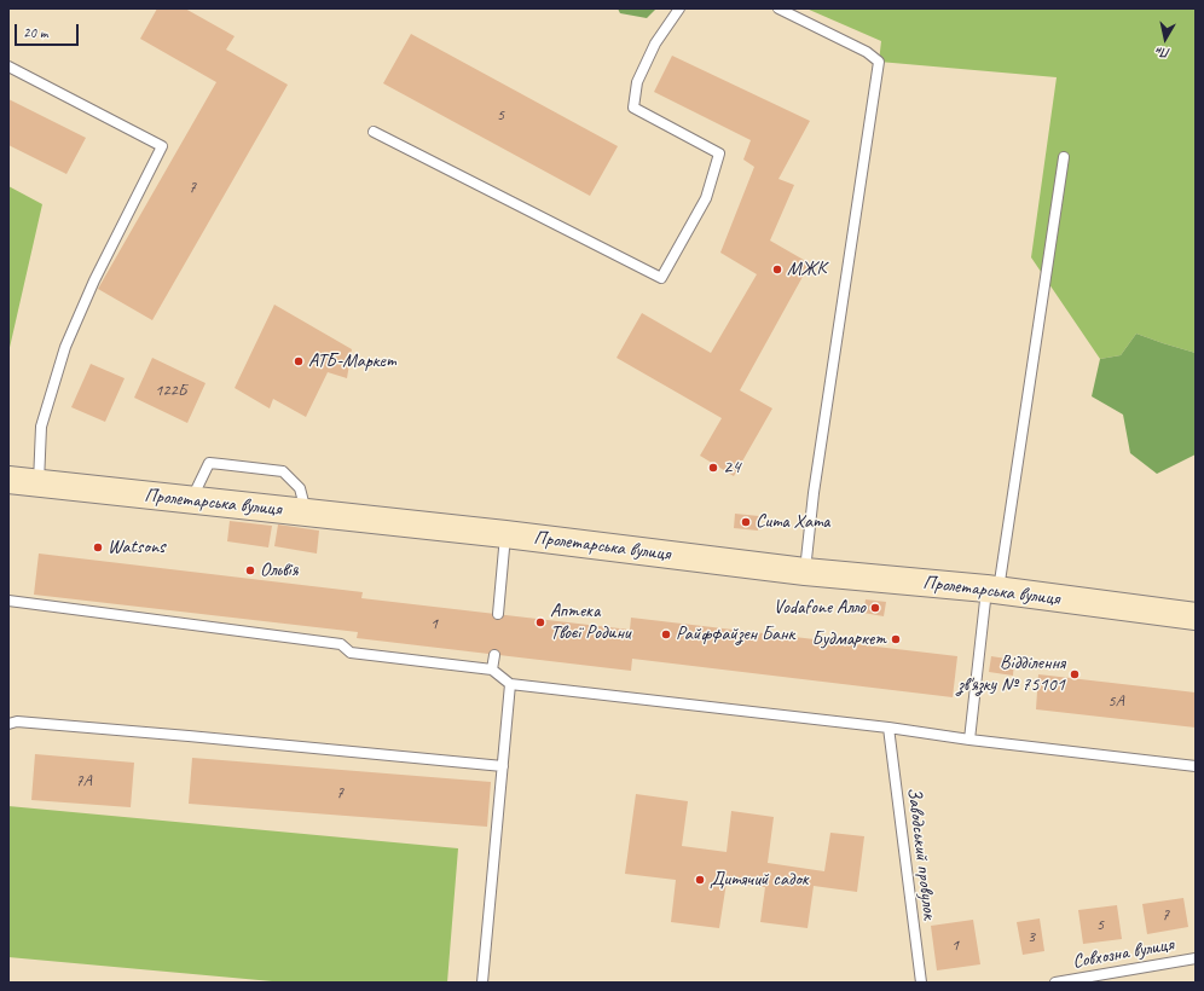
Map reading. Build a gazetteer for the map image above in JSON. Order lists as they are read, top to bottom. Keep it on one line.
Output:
{"streets":{"street":["Пролетарська вулиця"],"lane":["Заводський провулок","Совхозна вулиця"]},"places":["МЖК","АТБ-Маркет","24","Сита Хата","Watsons","Ольвія","Vodafone Алло","Аптека Твоєї Родини","Райффайзен Банк","Будмаркет","Відділення зв'язку № 75101","Дитячий садок"],"house_numbers":["5","7","122Б","1","5А","7А","7","7","5","3","1"],"scale_bar":"20 m","north":"bottom"}
